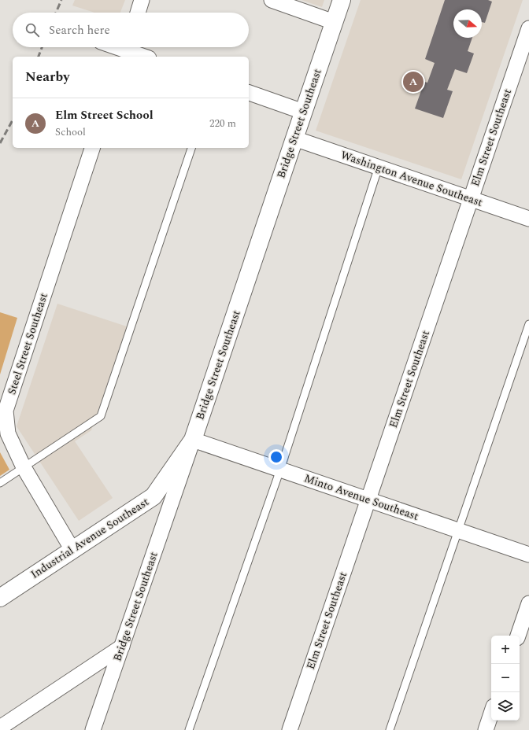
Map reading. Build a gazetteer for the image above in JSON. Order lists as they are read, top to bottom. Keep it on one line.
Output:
{"streets":{"main road":["Bridge Street Southeast","Industrial Avenue Southeast"],"street":["Elm Street Southeast","Washington Avenue Southeast","Steel Street Southeast","Minto Avenue Southeast"]},"crossings":[["Bridge Street Southeast","Washington Avenue Southeast"],["Bridge Street Southeast","Minto Avenue Southeast"],["Bridge Street Southeast","Industrial Avenue Southeast"],["Elm Street Southeast","Washington Avenue Southeast"],["Elm Street Southeast","Minto Avenue Southeast"],["Steel Street Southeast","Industrial Avenue Southeast"],["Minto Avenue Southeast","Industrial Avenue Southeast"]],"north":"right","page":{"search":"Search here","heading":"Nearby","pins":"A","list":[{"mark":"A","name":"Elm Street School","note":"School","value":"220 m"}],"map_buttons":["+","−"]}}
